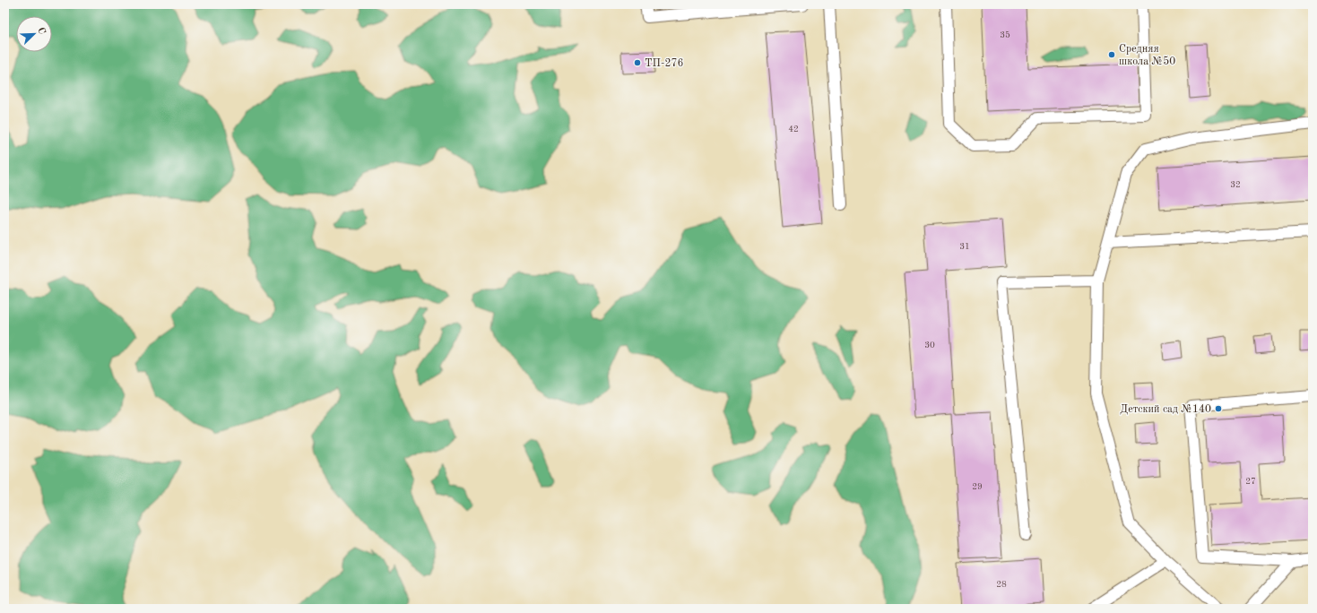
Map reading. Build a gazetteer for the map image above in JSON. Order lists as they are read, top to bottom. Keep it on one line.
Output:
{"places":["Средняя школа №50","ТП-276","Детский сад №140"],"house_numbers":["35","42","32","31","30","27","29","28"],"north":"top right"}
